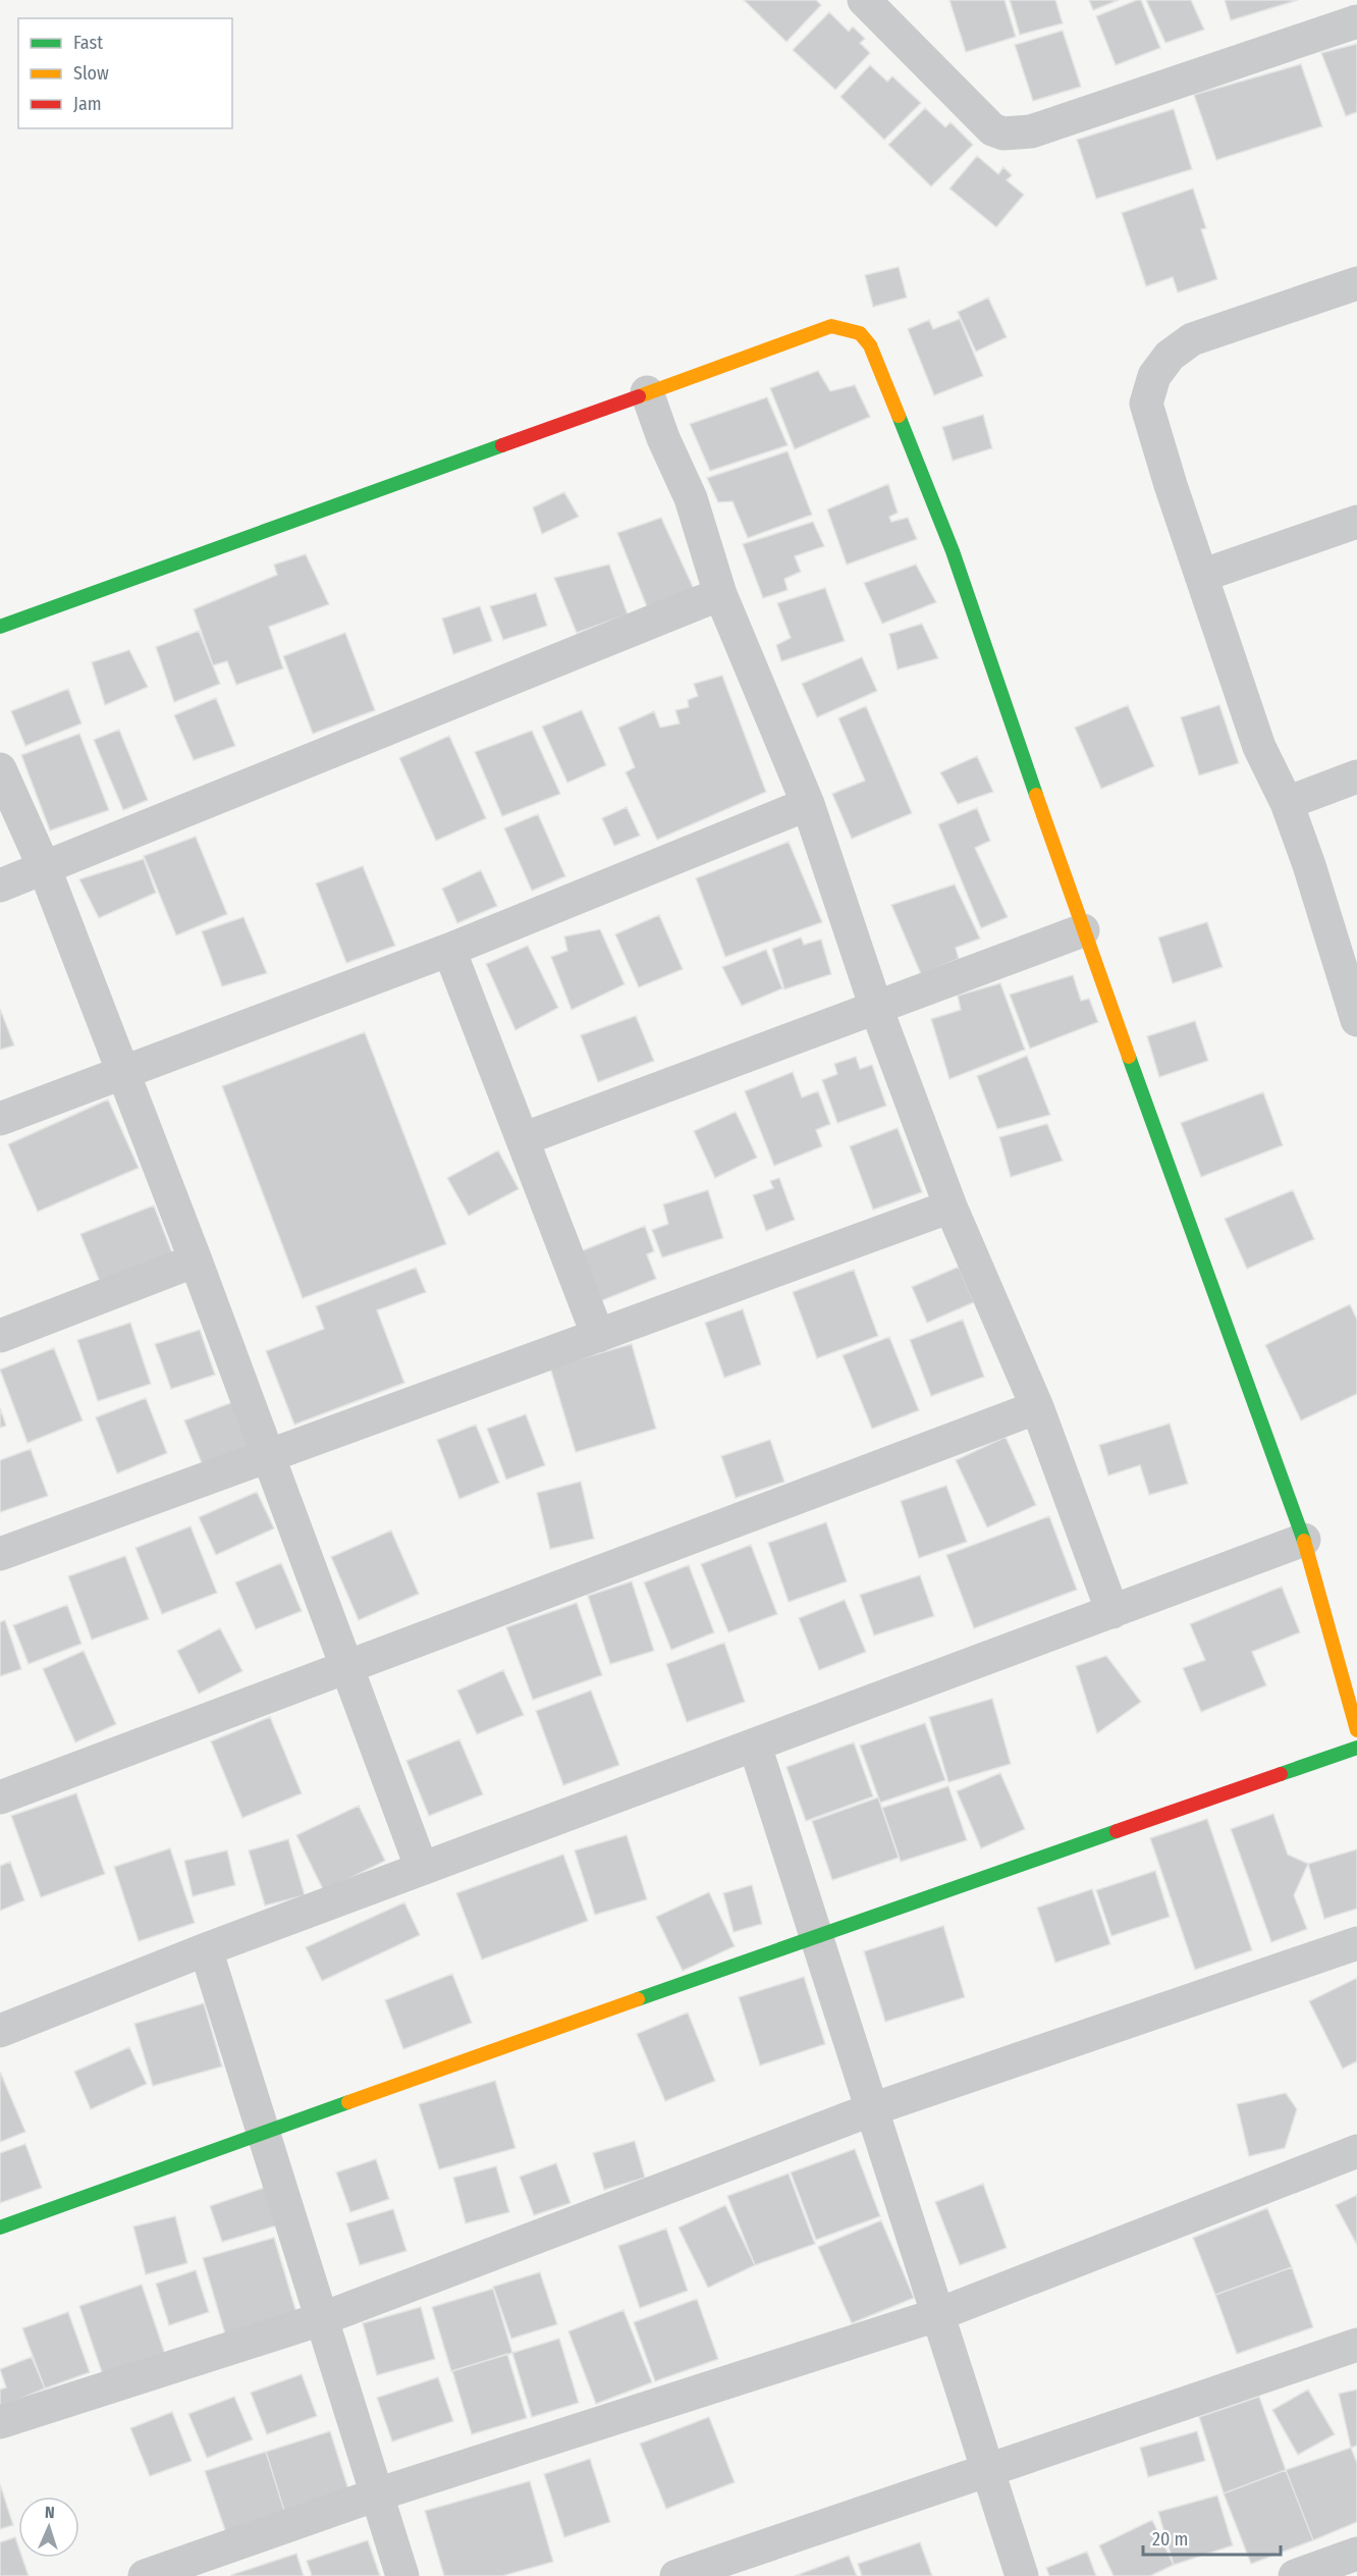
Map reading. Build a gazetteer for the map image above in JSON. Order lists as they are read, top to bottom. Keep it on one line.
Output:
{"legend":["Fast","Slow","Jam"],"scale_bar":"20 m","north":"top"}
